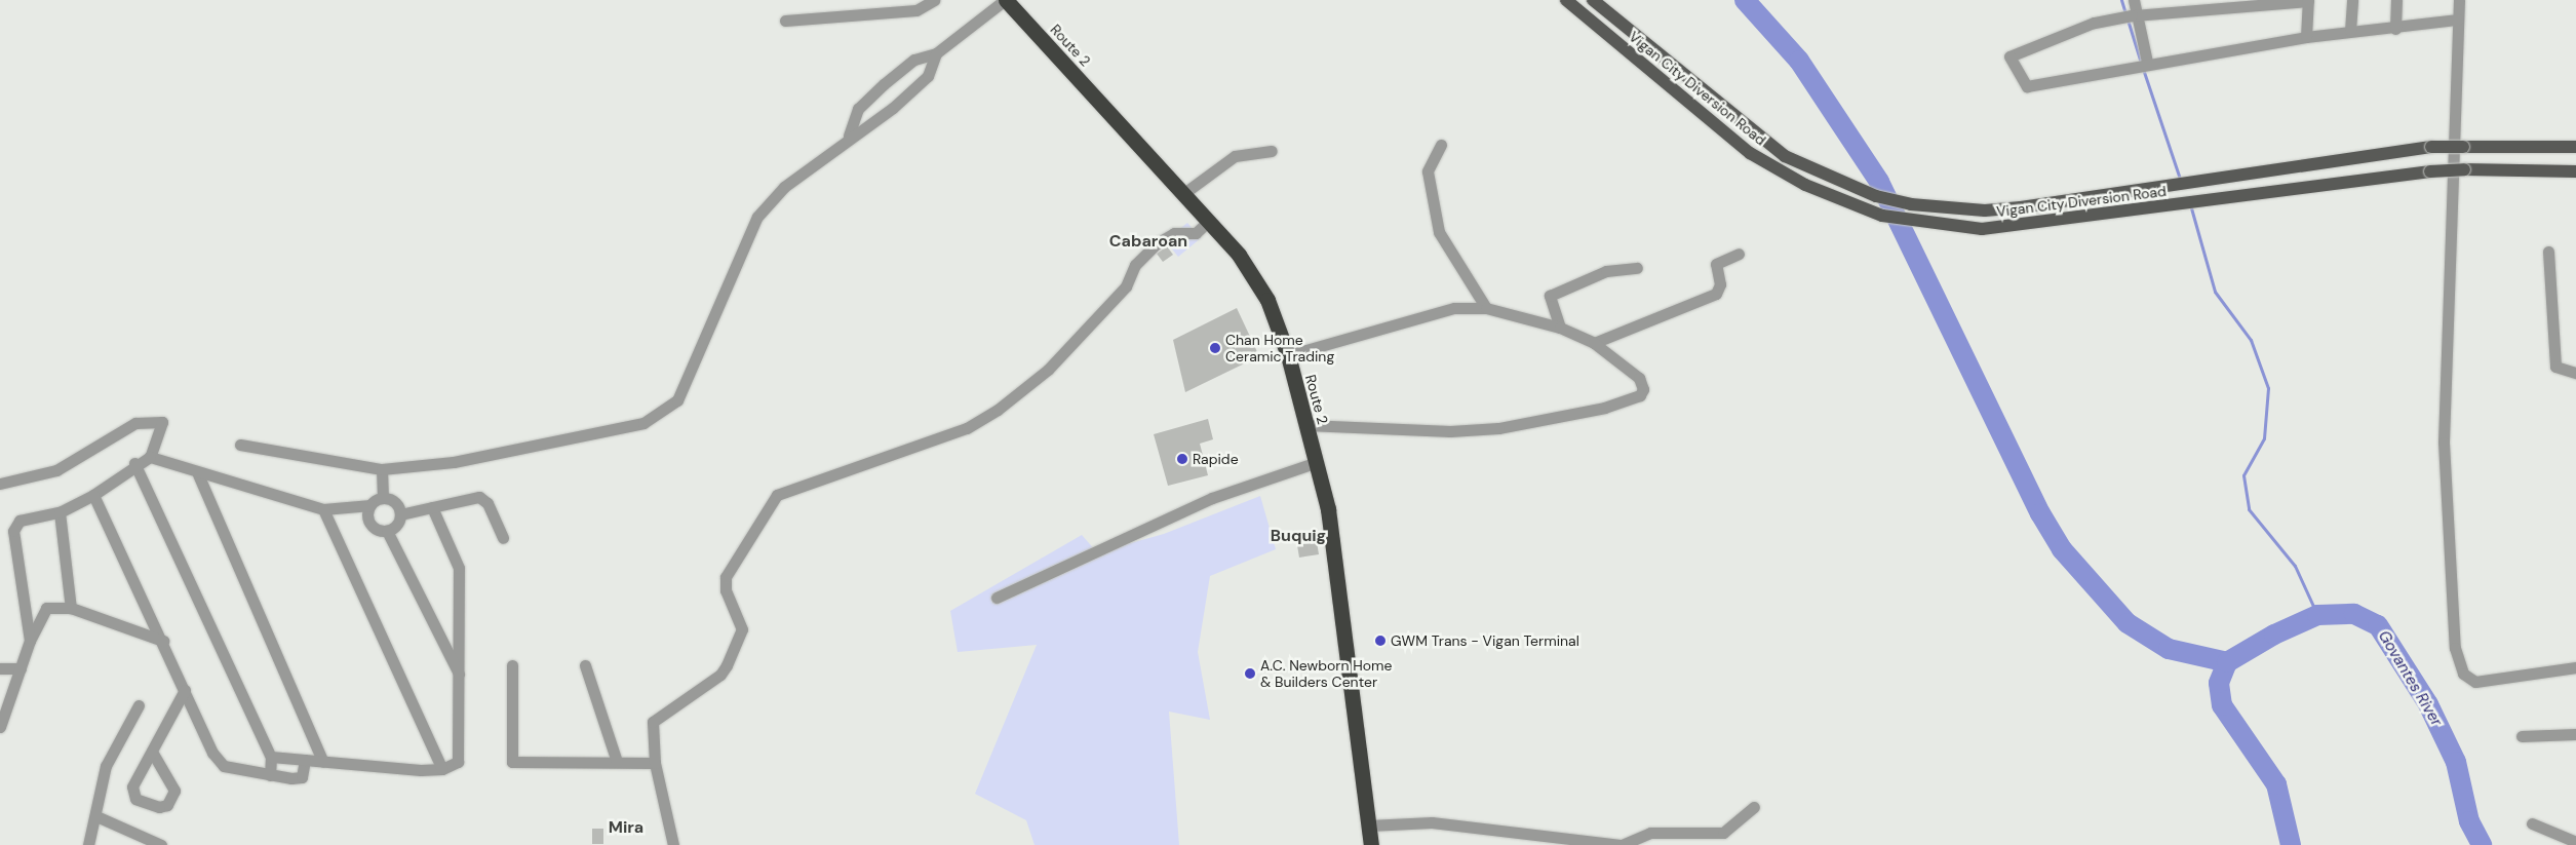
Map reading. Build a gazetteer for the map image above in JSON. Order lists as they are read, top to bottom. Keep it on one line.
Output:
{"streets":{"highway":["Route 2"],"main road":["Vigan City Diversion Road"]},"districts":["Cabaroan","Buquig","Mira"],"water":["Govantes River"],"places":["Chan Home Ceramic Trading","Rapide","GWM Trans - Vigan Terminal","A.C. Newborn Home & Builders Center"]}
